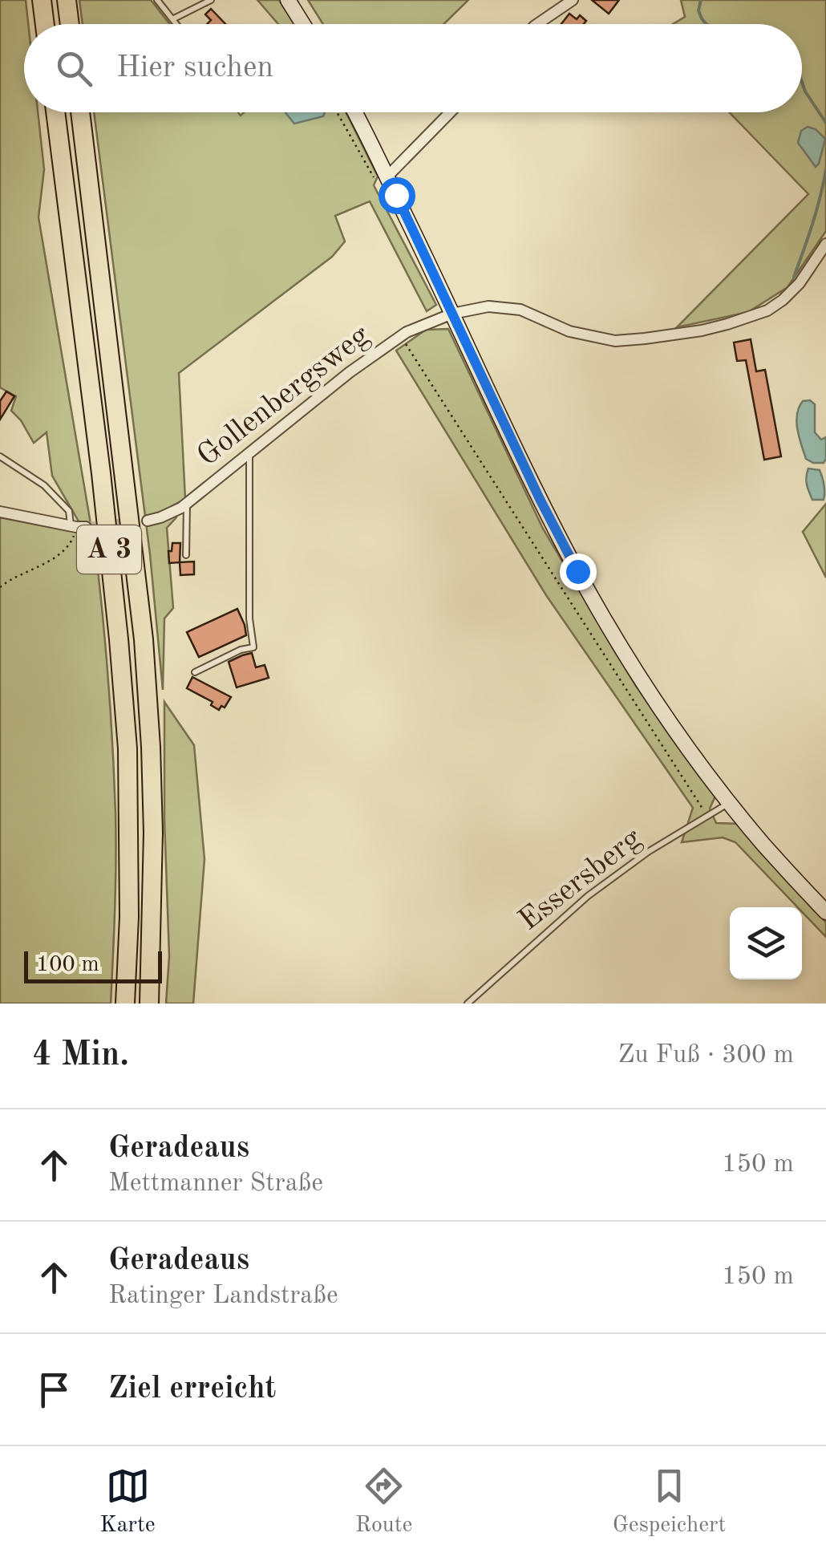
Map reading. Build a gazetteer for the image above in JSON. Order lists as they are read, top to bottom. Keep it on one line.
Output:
{"streets":{"highway":["A 3"],"street":["Gollenbergsweg"],"lane":["Essersberg"]},"scale_bar":"100 m","page":{"search":"Hier suchen","scale":"100 m","heading":["4 Min.","Zu Fuß · 300 m"],"list":[["Geradeaus","Mettmanner Straße","150 m"],["Geradeaus","Ratinger Landstraße","150 m"],"Ziel erreicht"],"nav":["Karte","Route","Gespeichert"]}}
